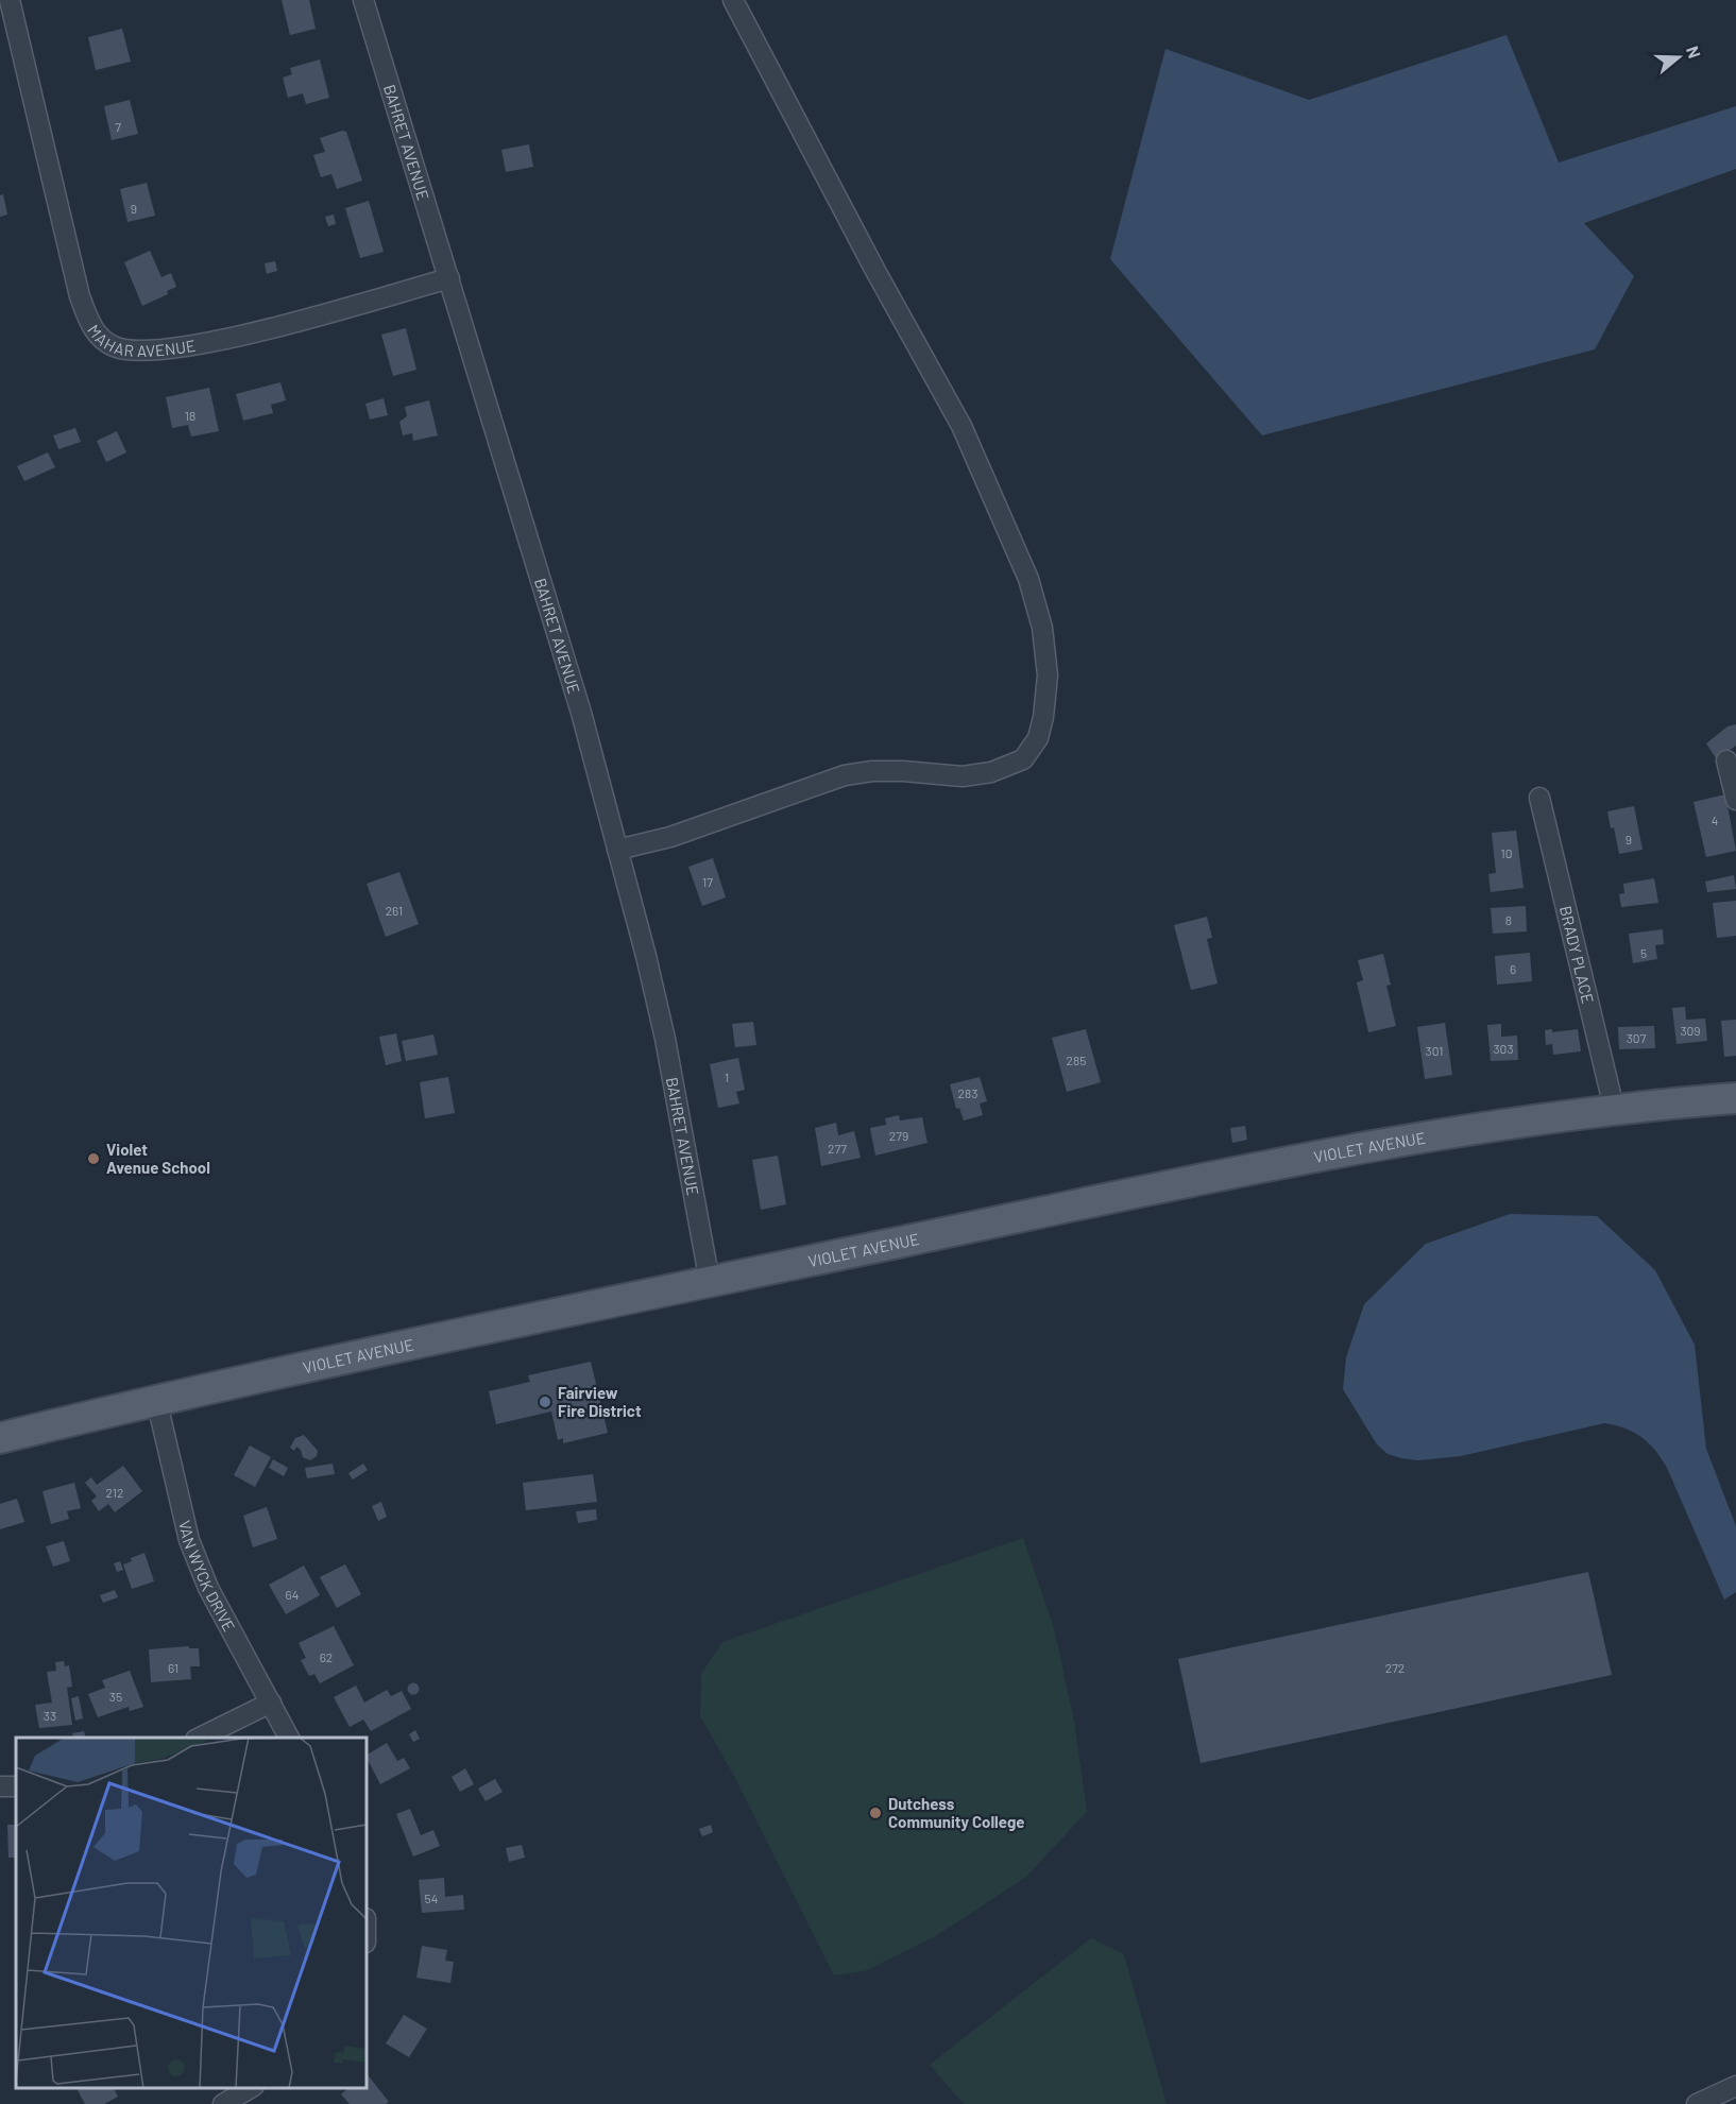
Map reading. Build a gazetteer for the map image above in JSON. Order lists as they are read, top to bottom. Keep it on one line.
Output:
{"streets":{"main road":["VIOLET AVENUE"],"street":["BAHRET AVENUE","MAHAR AVENUE","BRADY PLACE","VAN WYCK DRIVE"]},"crossings":[["BAHRET AVENUE","MAHAR AVENUE"],["BAHRET AVENUE","VIOLET AVENUE"],["BRADY PLACE","VIOLET AVENUE"],["VIOLET AVENUE","VAN WYCK DRIVE"]],"places":["Violet Avenue School","Fairview Fire District","Dutchess Community College"],"house_numbers":["7","9","18","4","9","10","17","261","8","5","6","309","307","303","301","285","1","283","279","277","212","64","62","61","272","35","33","54"],"north":"right"}
